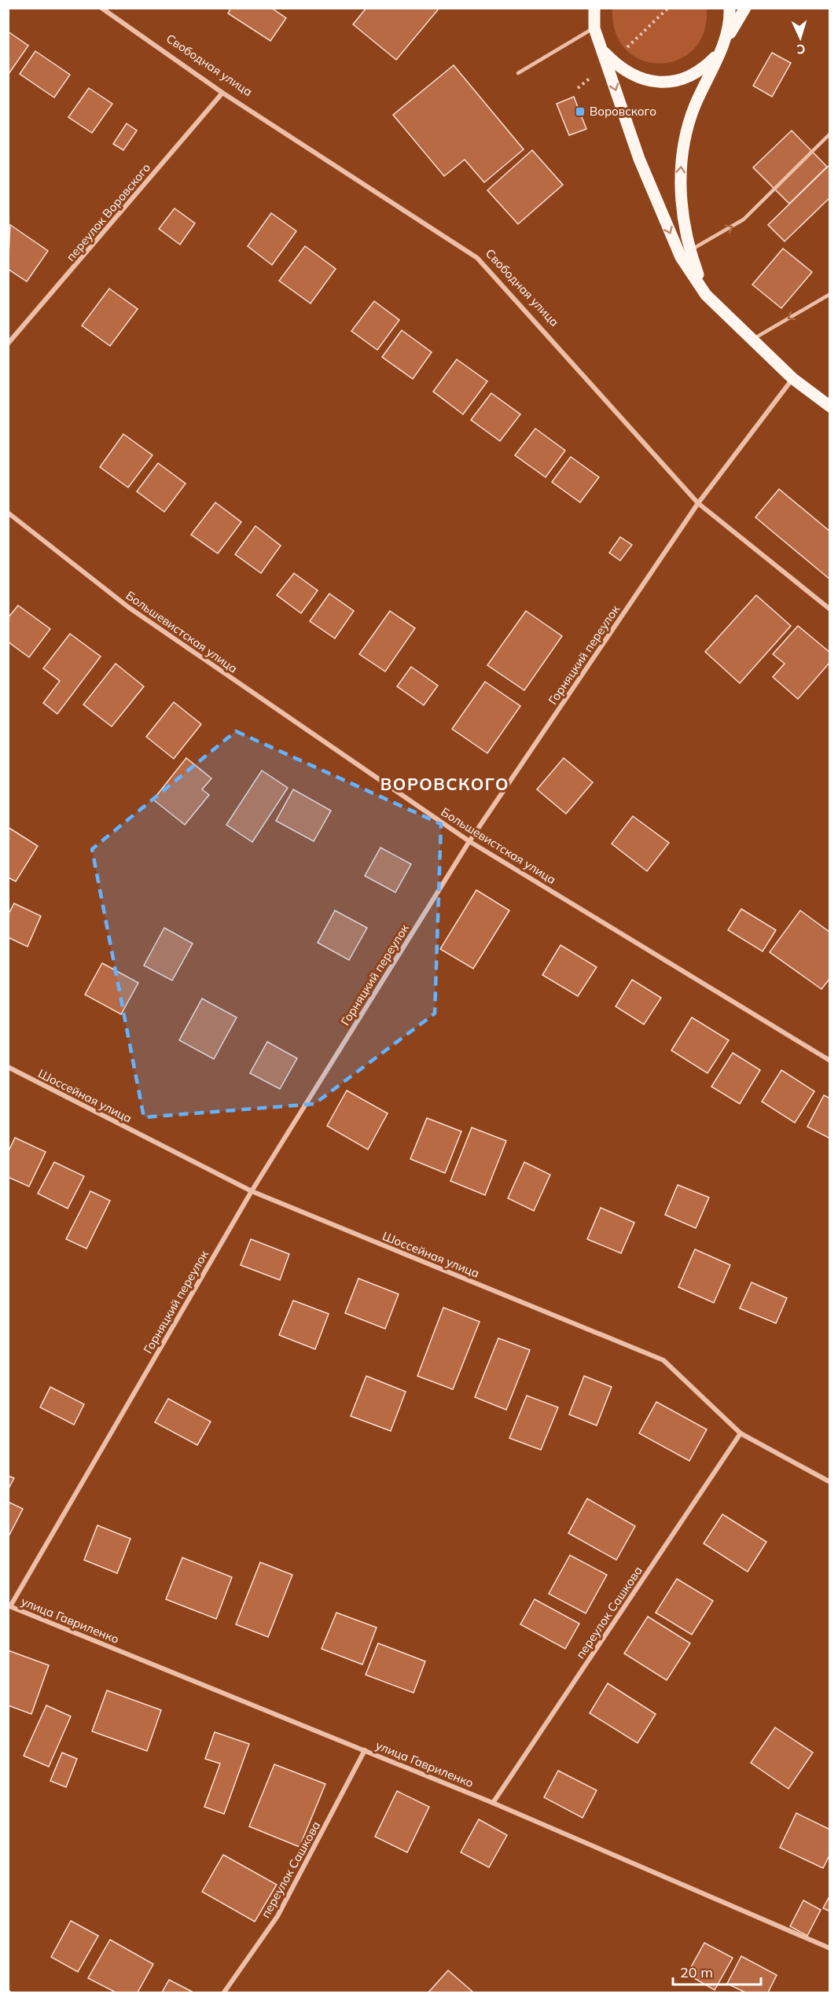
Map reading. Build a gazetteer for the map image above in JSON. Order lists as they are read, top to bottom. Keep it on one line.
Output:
{"streets":{"street":["Свободная улица","переулок Воровского","Большевистская улица","Горняцкий переулок","Шоссейная улица","переулок Сашкова","улица Гавриленко"]},"crossings":[["Свободная улица","переулок Воровского"],["Свободная улица","Горняцкий переулок"],["Большевистская улица","Горняцкий переулок"],["Горняцкий переулок","Шоссейная улица"],["Горняцкий переулок","улица Гавриленко"],["Шоссейная улица","переулок Сашкова"],["переулок Сашкова","улица Гавриленко"]],"districts":["ВОРОВСКОГО"],"places":{"transit":["Воровского"]},"scale_bar":"20 m","north":"bottom"}
